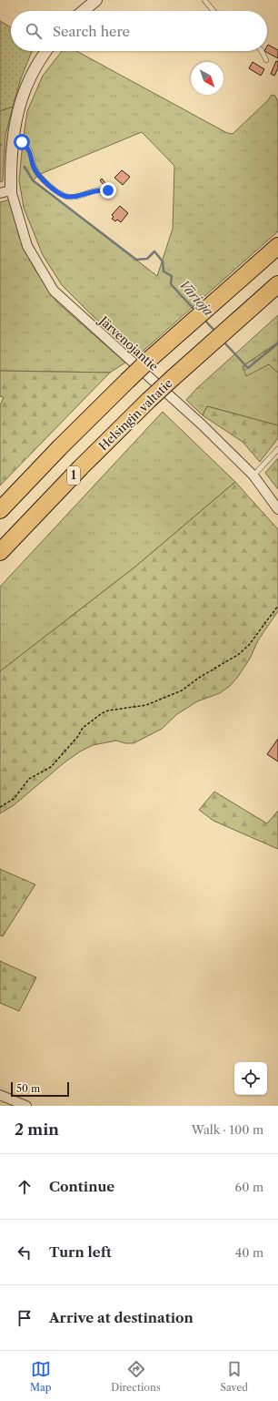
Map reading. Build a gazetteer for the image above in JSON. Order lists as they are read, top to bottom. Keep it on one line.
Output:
{"streets":{"highway":["Helsingin valtatie","1"],"street":["Järvenojantie"]},"water":["Värioja"],"scale_bar":"50 m","north":"bottom right","page":{"search":"Search here","scale":"50 m","heading":["2 min","Walk · 100 m"],"list":[["Continue","60 m"],["Turn left","40 m"],"Arrive at destination"],"nav":["Map","Directions","Saved"]}}
